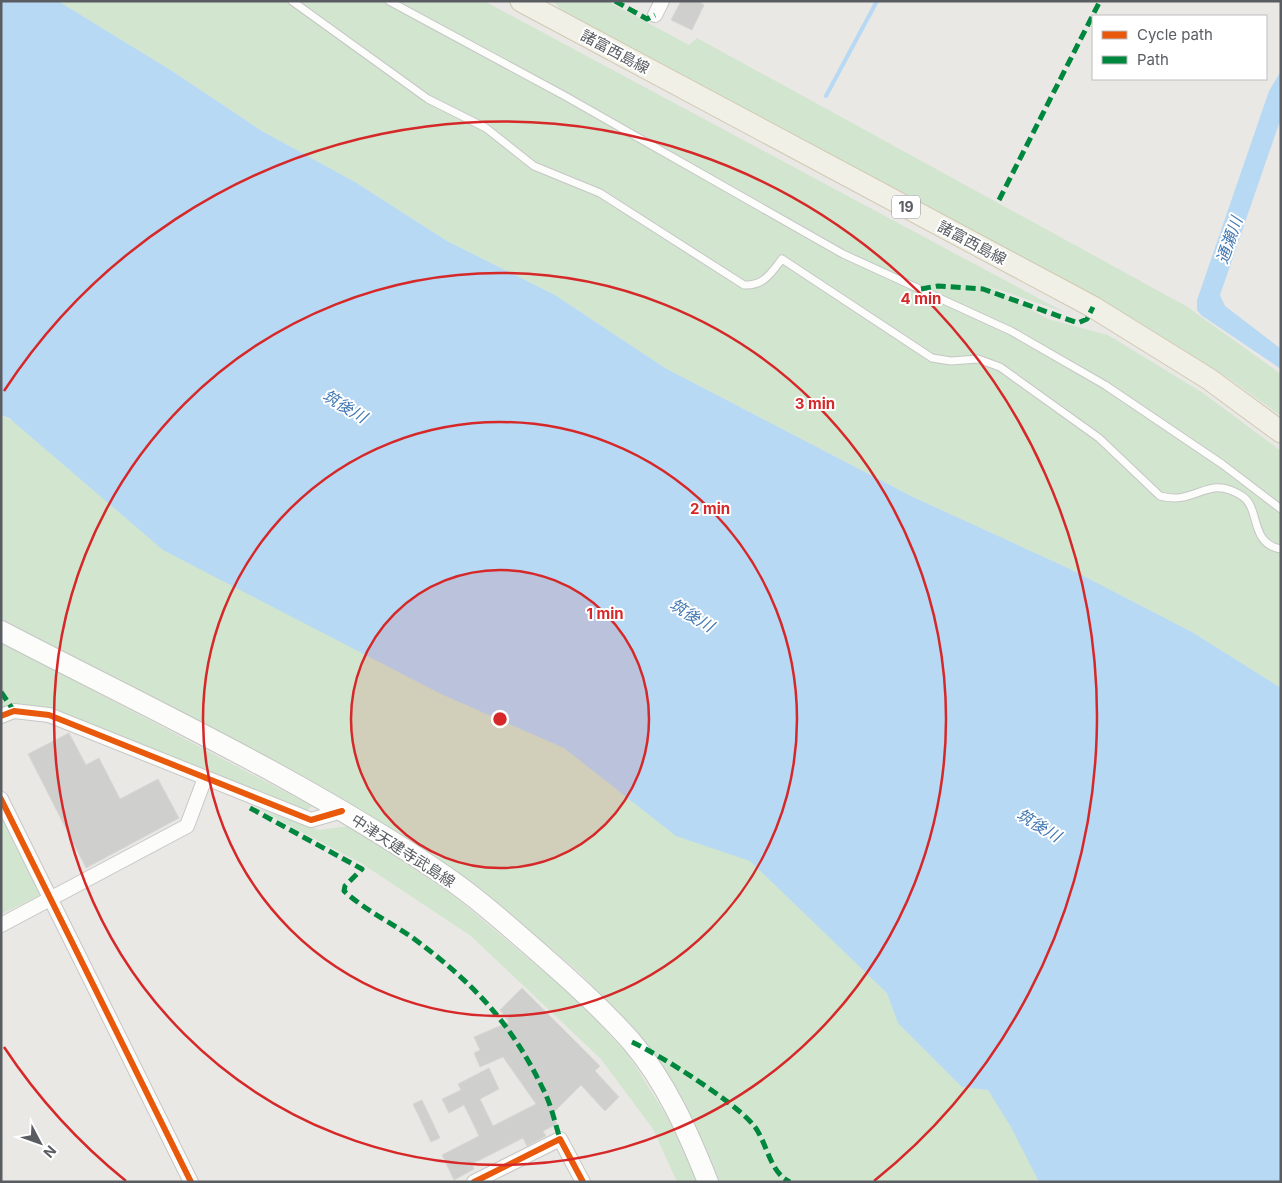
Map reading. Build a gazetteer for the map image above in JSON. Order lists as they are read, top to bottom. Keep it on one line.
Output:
{"streets":{"main road":["諸富西島線","19","中津天建寺武島線"]},"water":["通瀬川","筑後川"],"legend":["Cycle path","Path"],"north":"bottom right","rings":["4 min","3 min","2 min","1 min"]}
